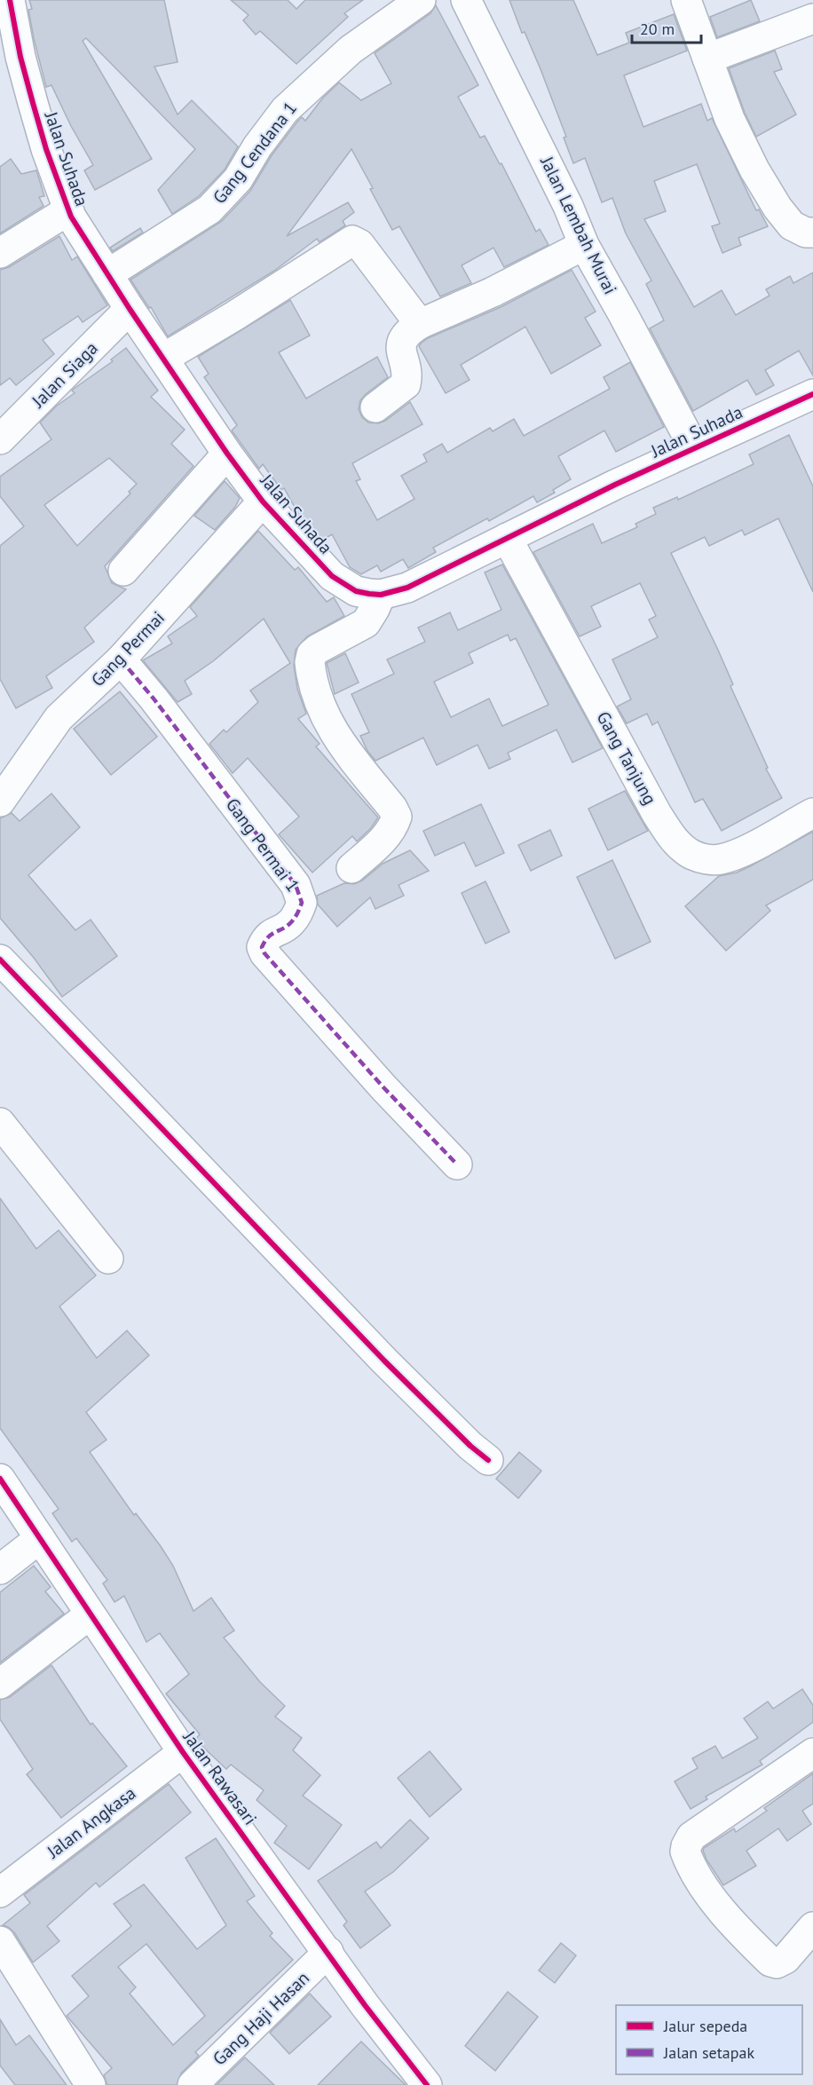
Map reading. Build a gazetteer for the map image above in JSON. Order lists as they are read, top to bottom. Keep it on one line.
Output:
{"streets":{"street":["Gang Cendana 1","Jalan Suhada","Jalan Lembah Murai","Jalan Siaga","Gang Permai","Gang Tanjung","Gang Permai 1","Jalan Rawasari","Jalan Angkasa","Gang Haji Hasan"]},"crossings":[["Gang Cendana 1","Jalan Suhada"],["Jalan Suhada","Jalan Lembah Murai"],["Jalan Suhada","Jalan Siaga"],["Jalan Suhada","Gang Permai"],["Jalan Suhada","Gang Tanjung"],["Gang Permai","Gang Permai 1"],["Jalan Rawasari","Jalan Angkasa"],["Jalan Rawasari","Gang Haji Hasan"]],"legend":["Jalur sepeda","Jalan setapak"],"scale_bar":"20 m"}
